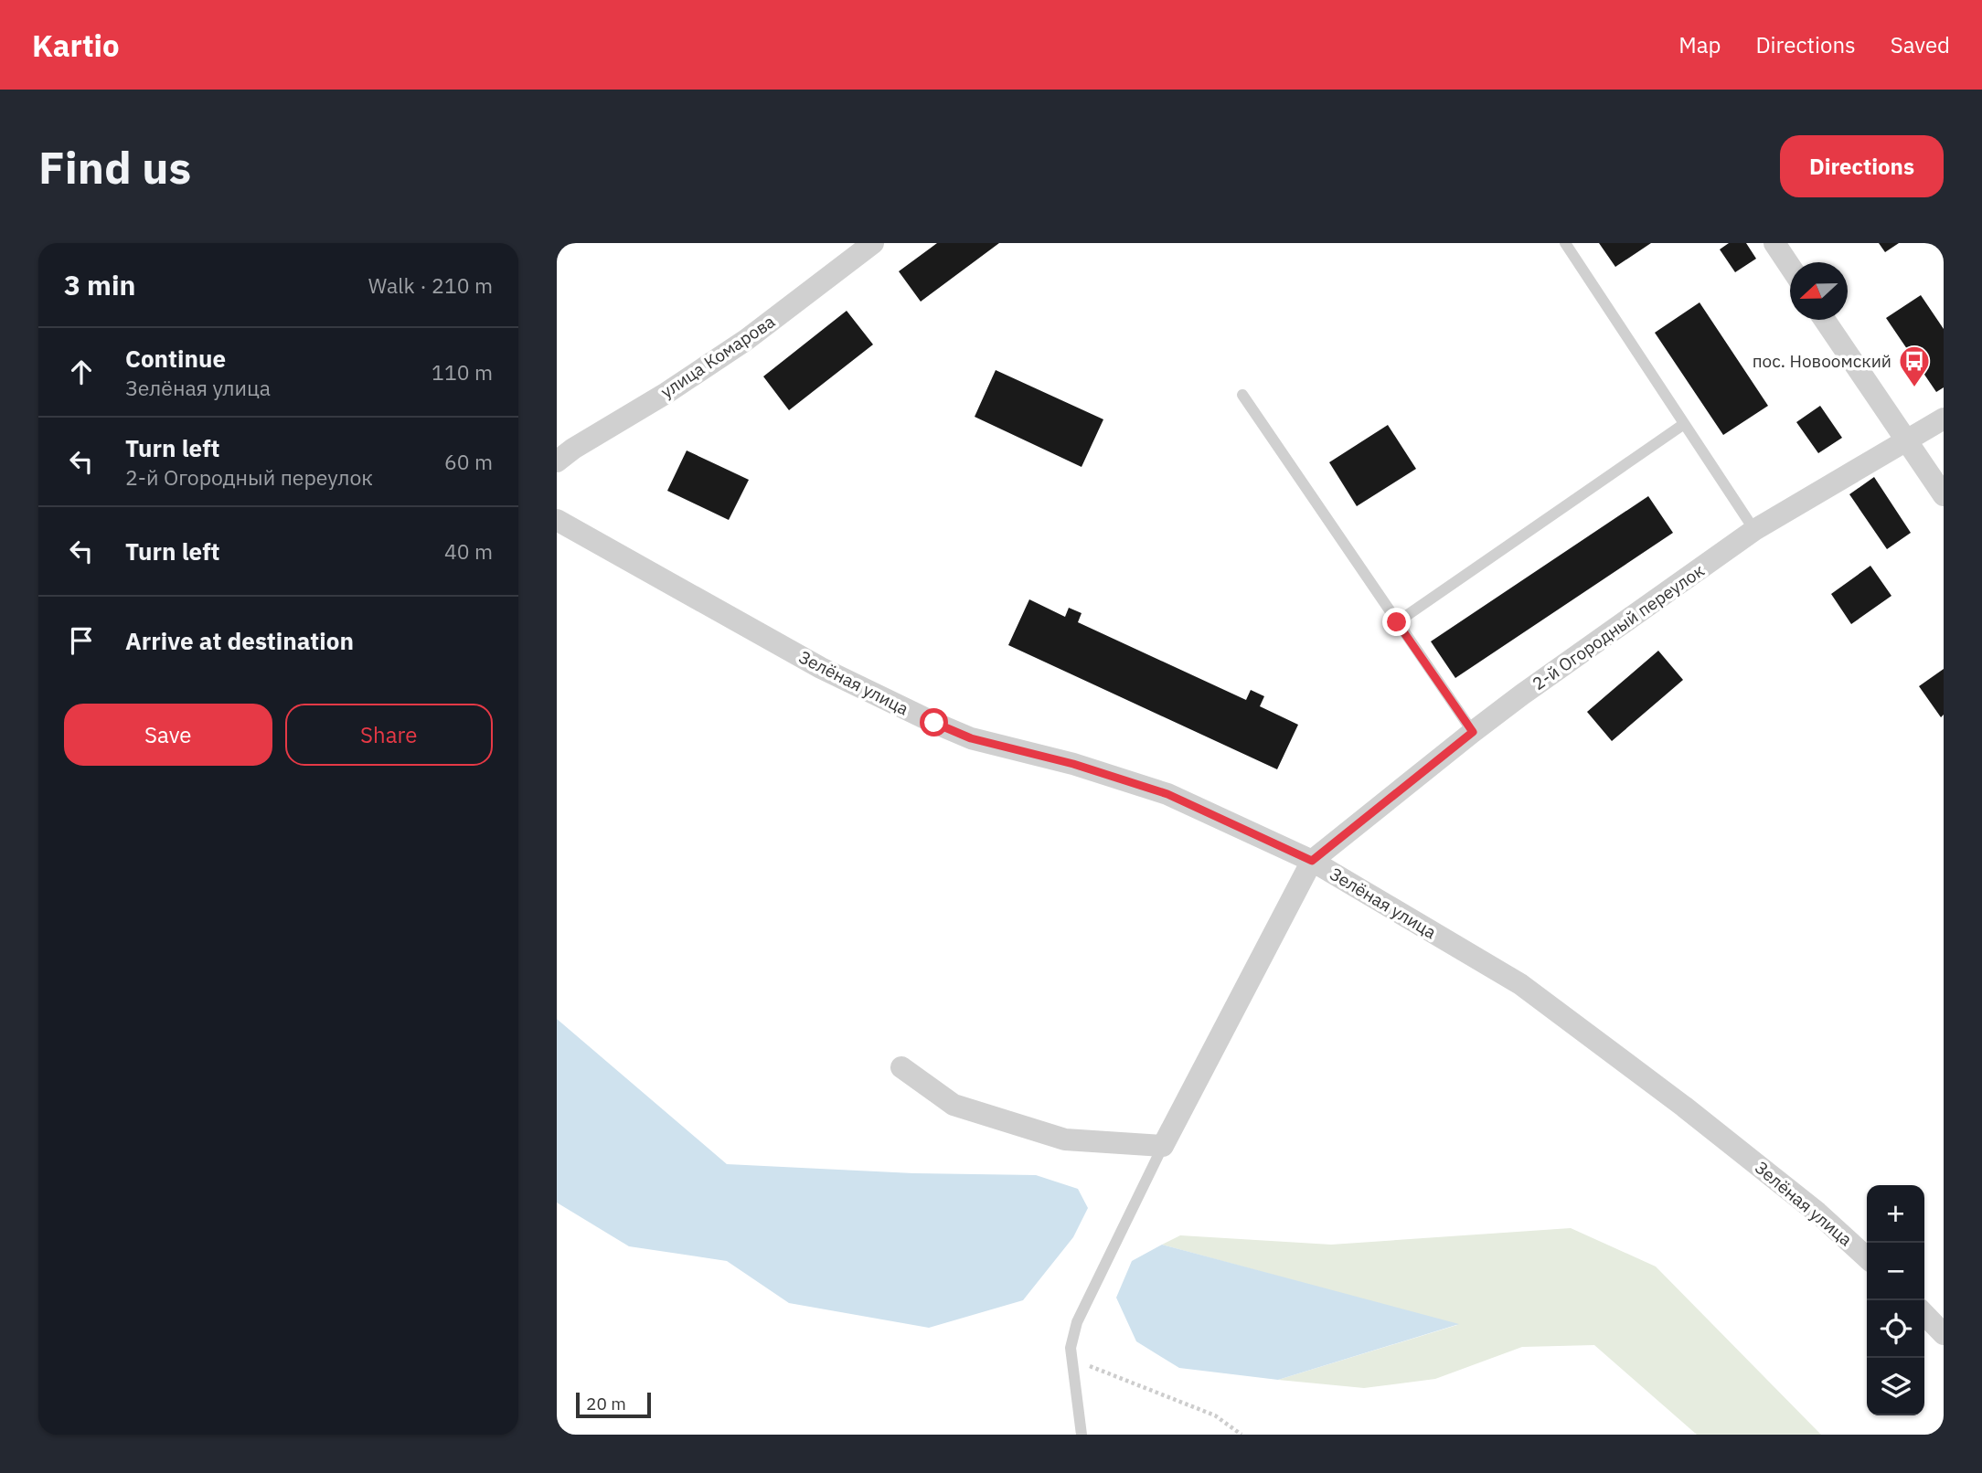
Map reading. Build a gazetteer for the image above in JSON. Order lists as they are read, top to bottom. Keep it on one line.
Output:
{"streets":{"street":["улица Комарова","2-й Огородный переулок","Зелёная улица"]},"crossings":[["2-й Огородный переулок","Зелёная улица"]],"places":{"bus stop":["пос. Новоомский"]},"scale_bar":"20 m","north":"left","page":{"header":"Kartio","nav":["Map","Directions","Saved"],"buttons":["Directions",["Save","Share"]],"title":"Find us","heading":["3 min","Walk · 210 m"],"list":[["Continue","Зелёная улица","110 m"],["Turn left","2-й Огородный переулок","60 m"],["Turn left","40 m"],"Arrive at destination"],"map_buttons":["+","−"],"scale":"20 m"}}
